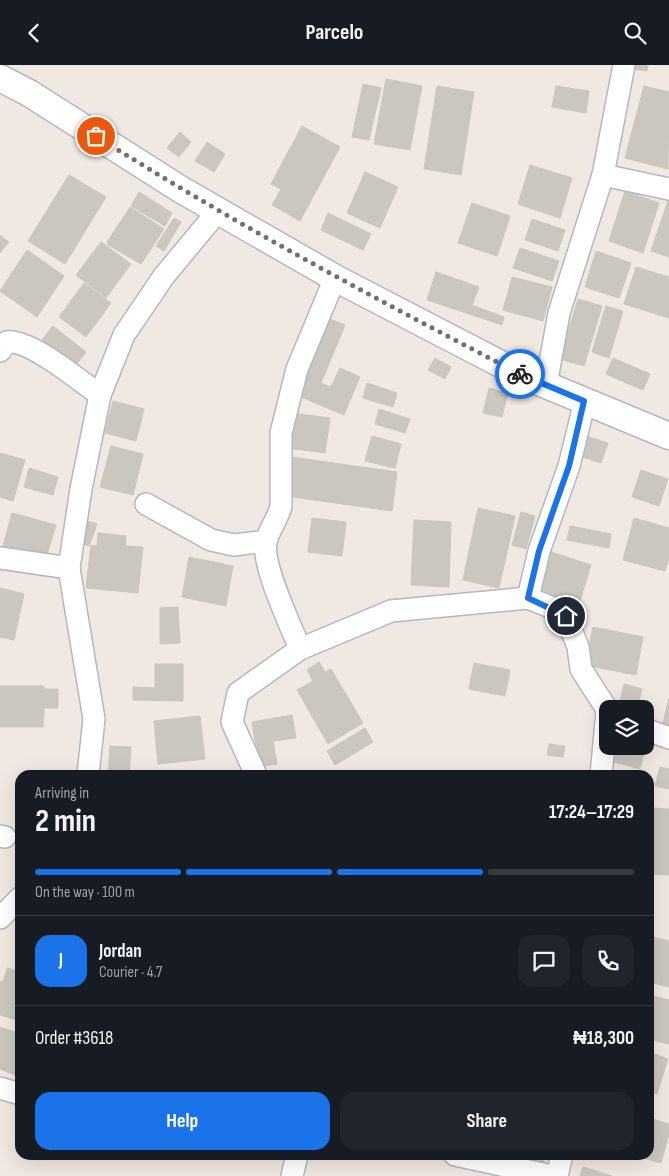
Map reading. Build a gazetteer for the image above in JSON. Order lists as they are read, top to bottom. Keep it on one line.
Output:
{"page":{"header":"Parcelo","heading":["2 min","Arriving in","17:24–17:29"],"panel":["Jordan","Courier · 4.7","Order #3618","₦18,300"],"bar":"On the way · 100 m","round":"J","buttons":["Help","Share"]}}
